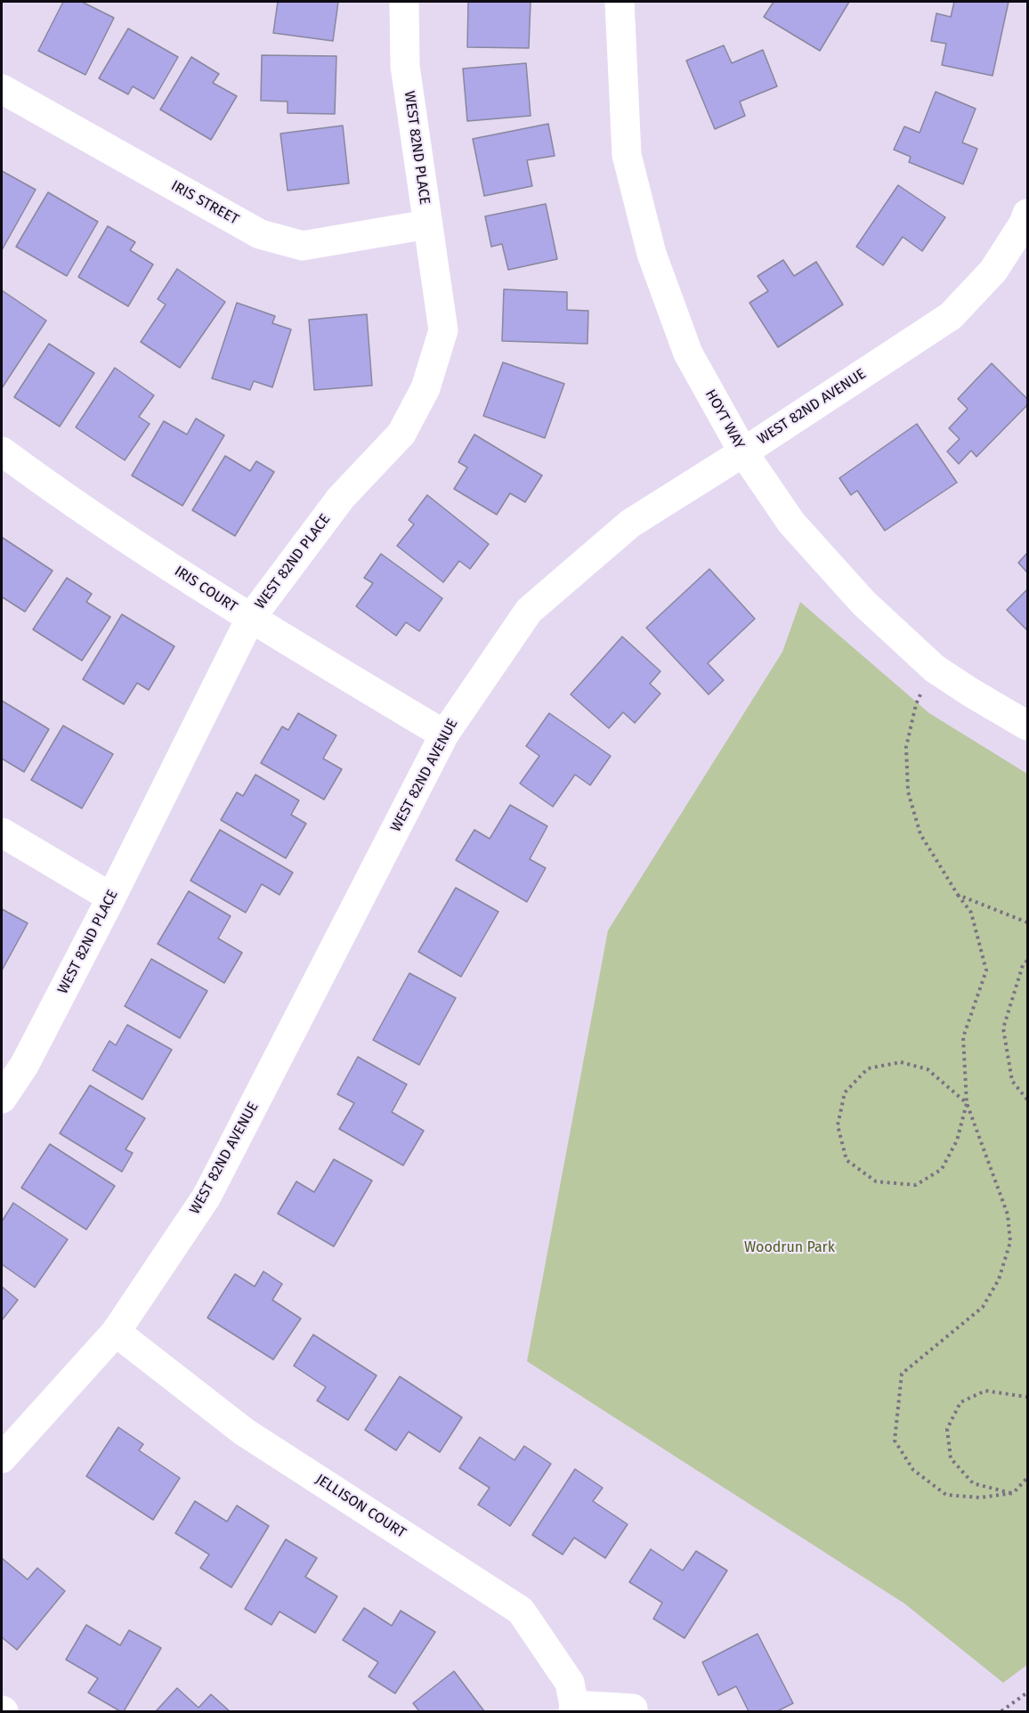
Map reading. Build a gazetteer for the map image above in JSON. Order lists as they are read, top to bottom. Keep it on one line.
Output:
{"streets":{"street":["WEST 82ND PLACE","IRIS STREET","WEST 82ND AVENUE","HOYT WAY","IRIS COURT","JELLISON COURT"]},"crossings":[["WEST 82ND PLACE","IRIS STREET"],["WEST 82ND PLACE","IRIS COURT"],["WEST 82ND AVENUE","HOYT WAY"],["WEST 82ND AVENUE","IRIS COURT"],["WEST 82ND AVENUE","JELLISON COURT"]],"parks":["Woodrun Park"]}
